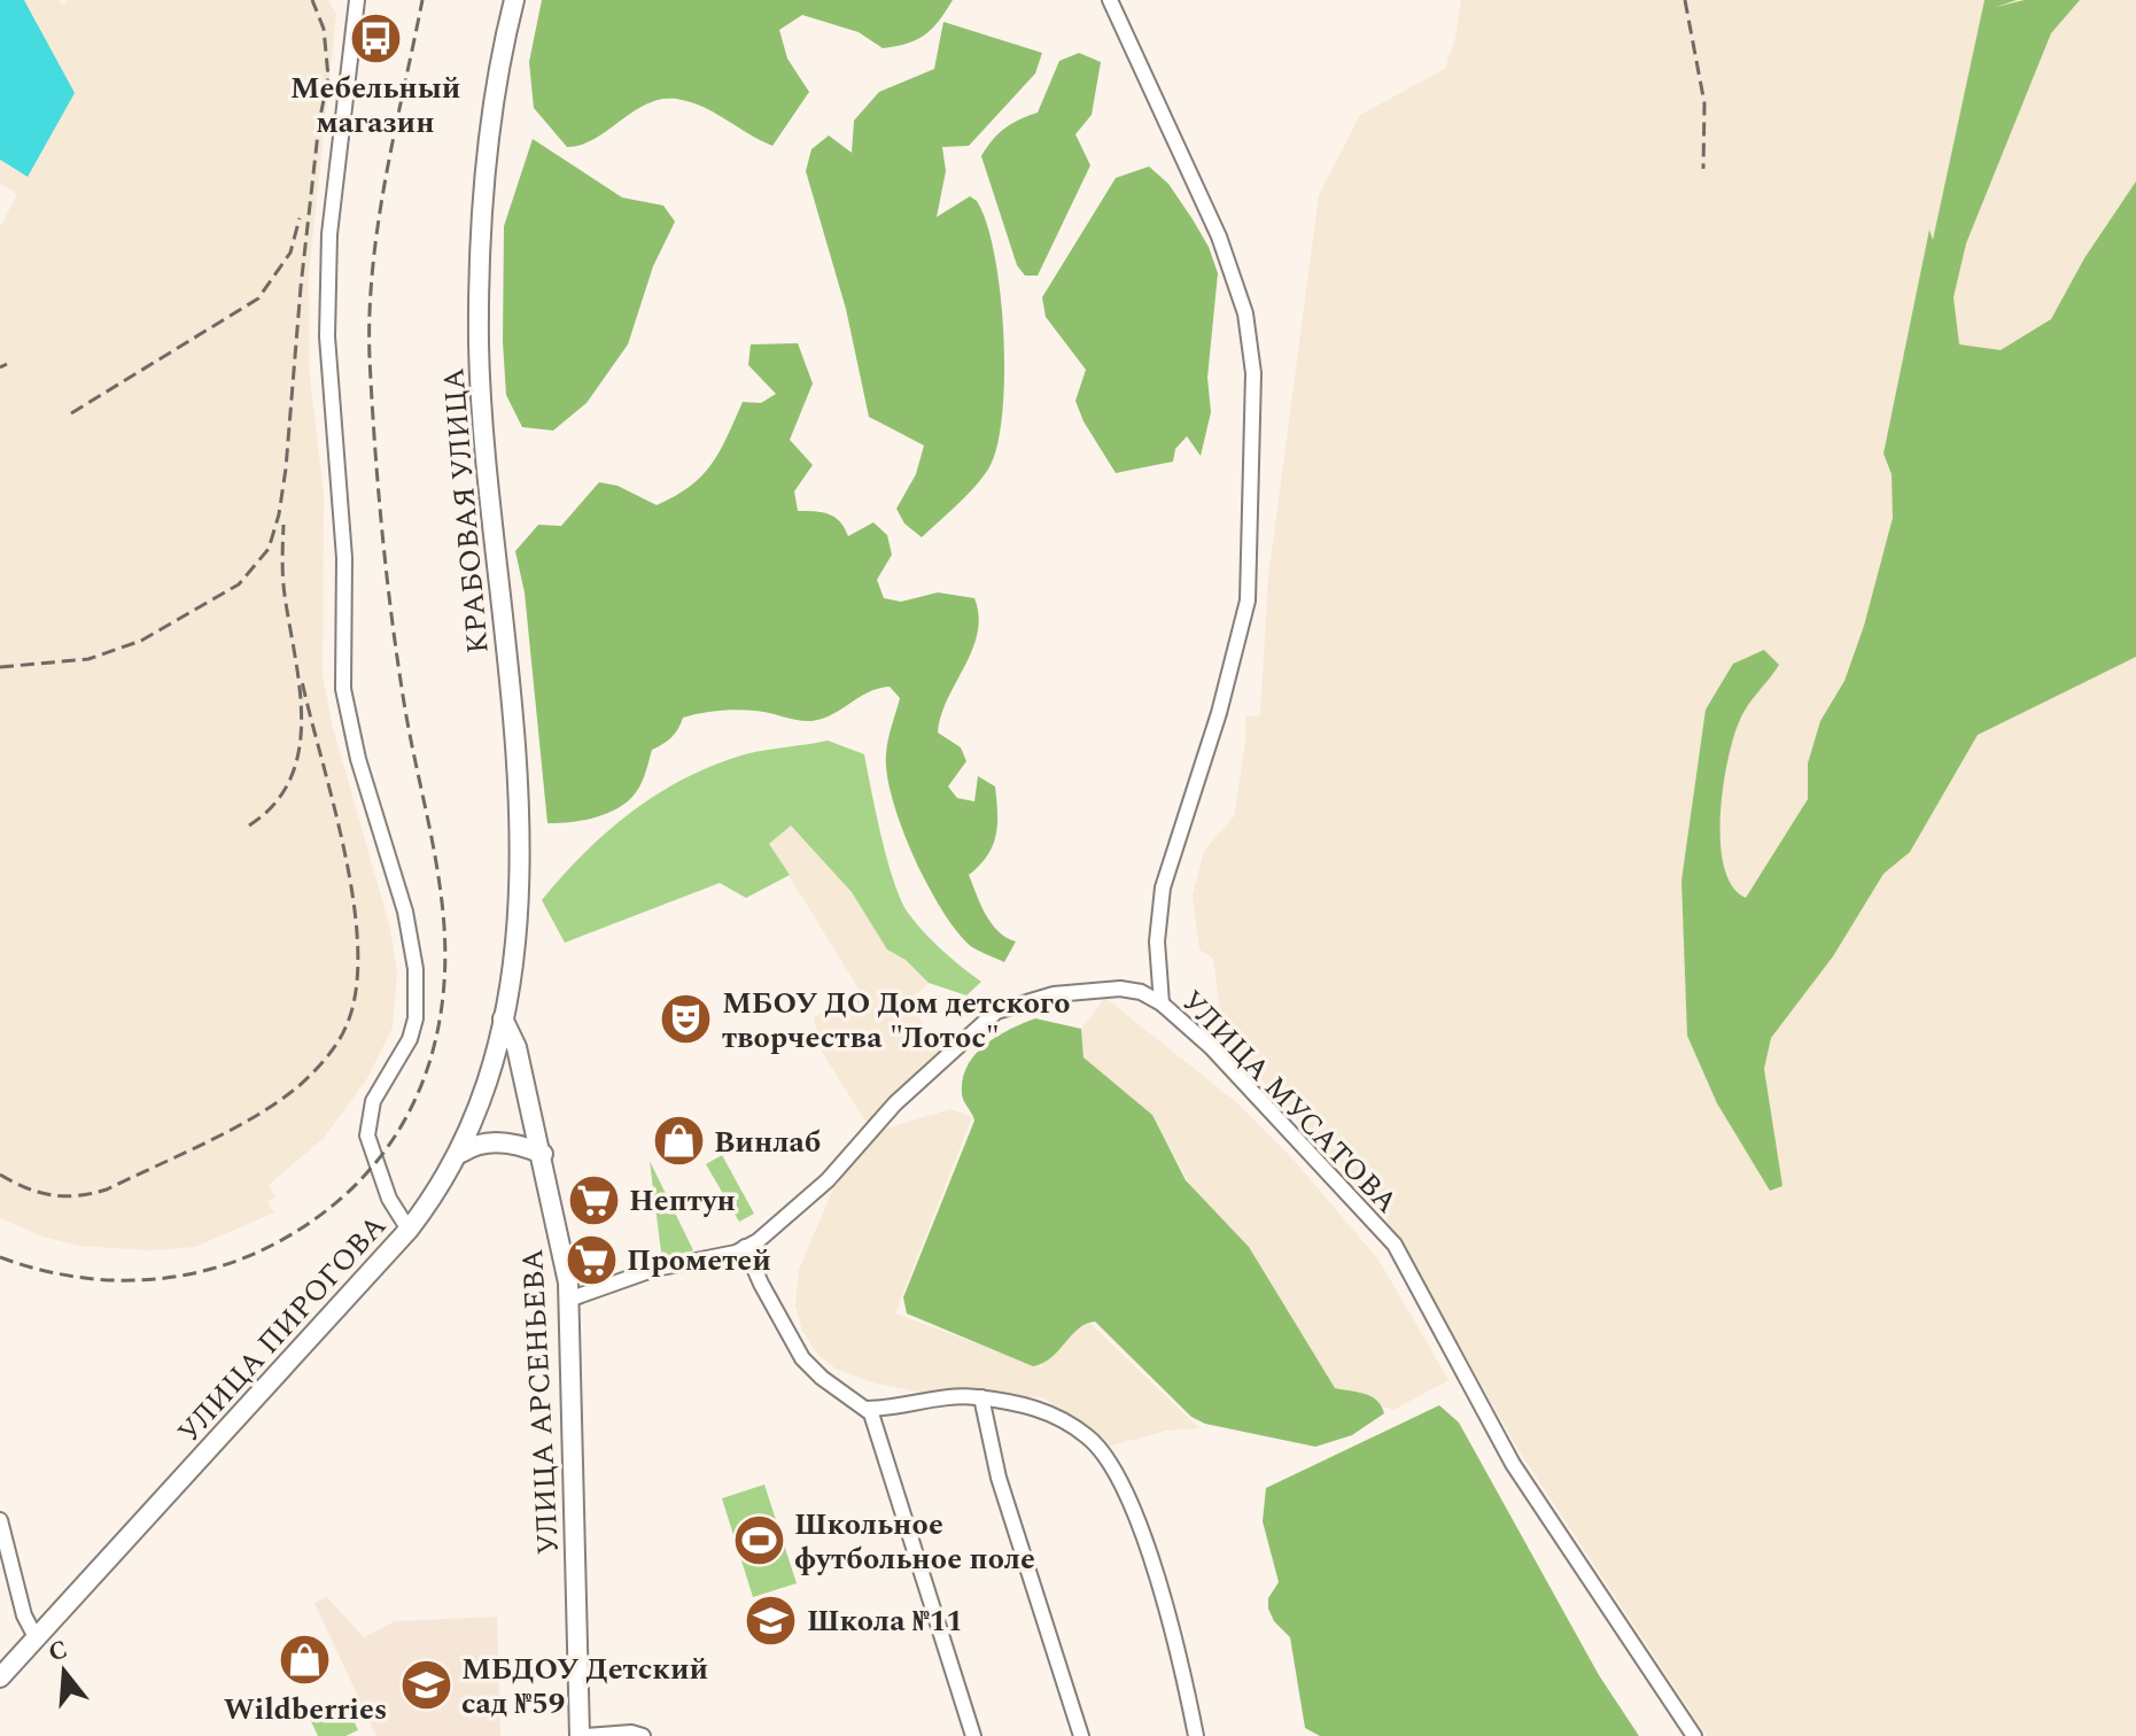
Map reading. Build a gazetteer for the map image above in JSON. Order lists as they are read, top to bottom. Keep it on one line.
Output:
{"streets":{"main road":["КРАБОВАЯ УЛИЦА","УЛИЦА ПИРОГОВА","УЛИЦА АРСЕНЬЕВА"],"street":["УЛИЦА МУСАТОВА"]},"crossings":[["КРАБОВАЯ УЛИЦА","УЛИЦА ПИРОГОВА"],["КРАБОВАЯ УЛИЦА","УЛИЦА АРСЕНЬЕВА"],["УЛИЦА МУСАТОВА","УЛИЦА АРСЕНЬЕВА"],["УЛИЦА ПИРОГОВА","УЛИЦА АРСЕНЬЕВА"]],"places":{"bus stop":["Мебельный магазин"],"theatre":["МБОУ ДО Дом детского творчества \"Лотос\""],"shop":["Винлаб","Wildberries"],"supermarket":["Нептун","Прометей"],"sports":["Школьное футбольное поле"],"school or university":["Школа №11","МБДОУ Детский сад №59"]},"north":"top"}
